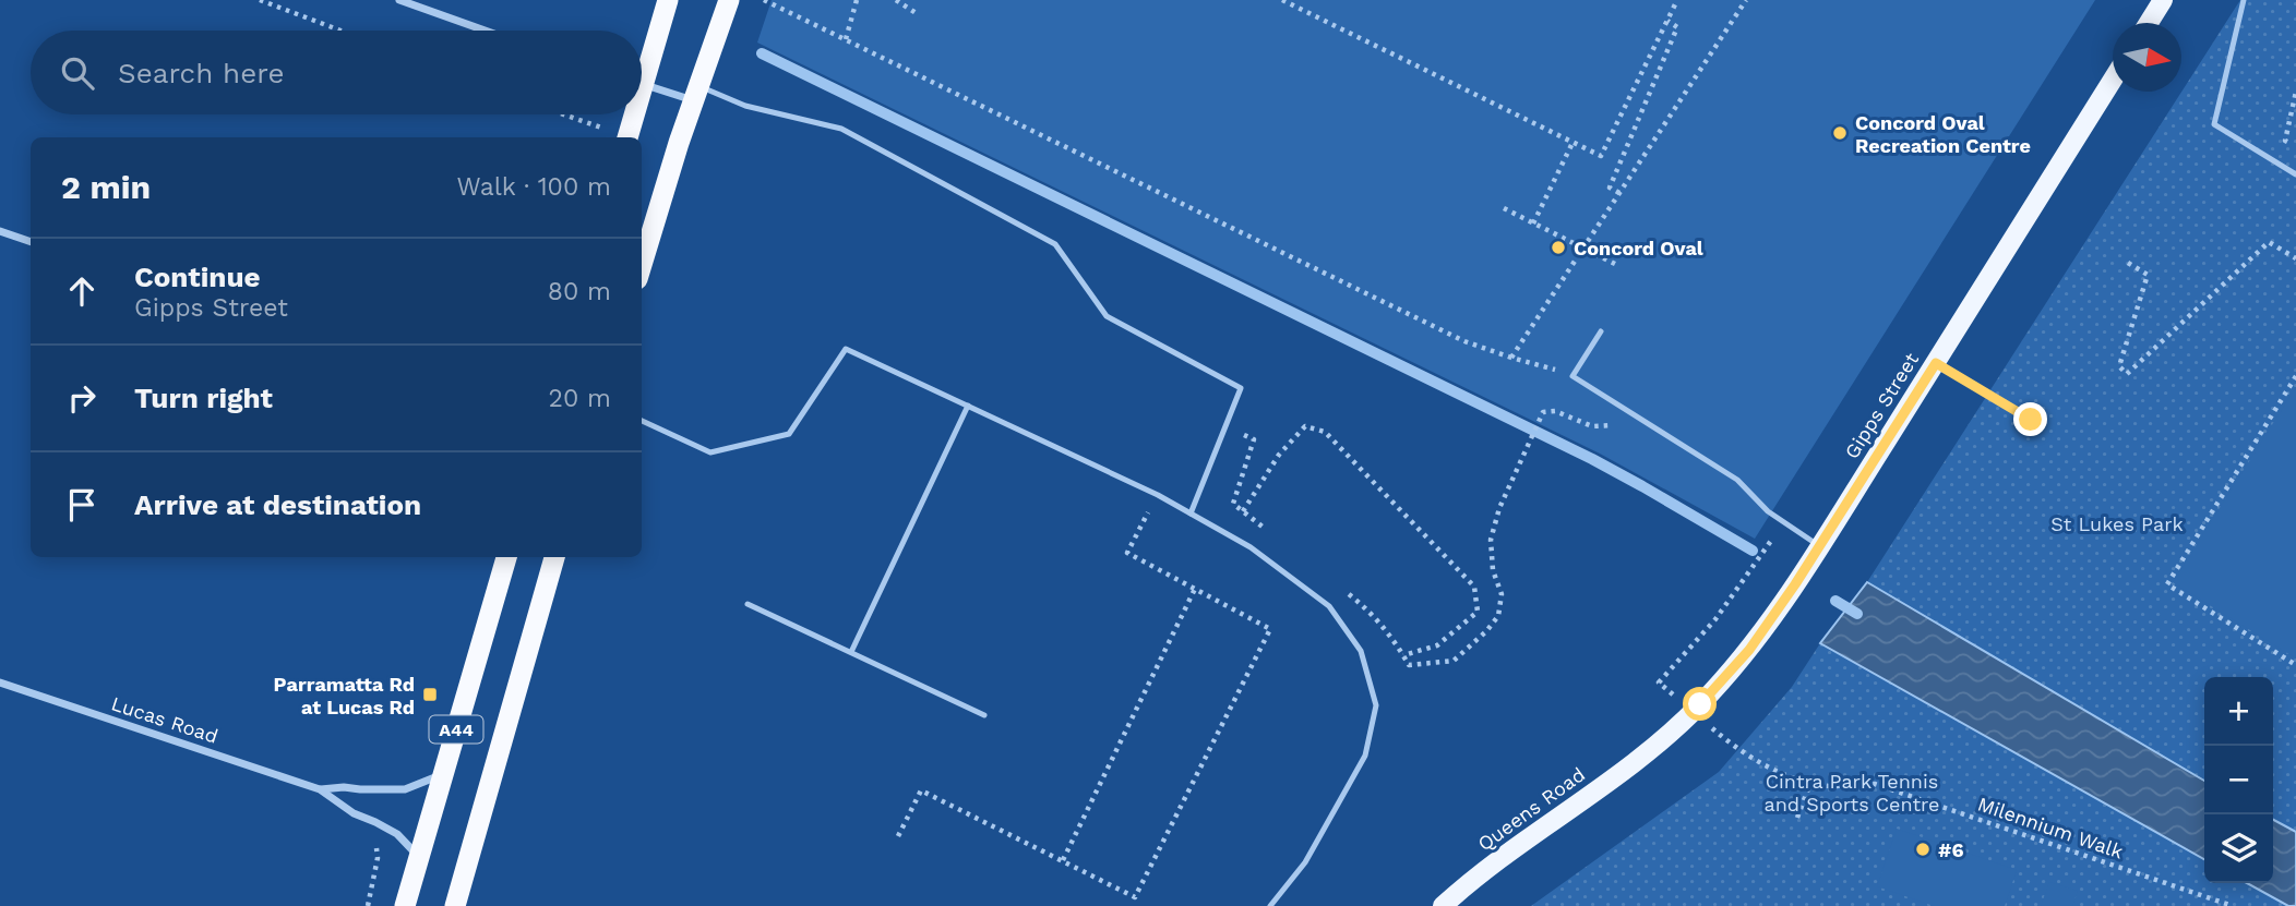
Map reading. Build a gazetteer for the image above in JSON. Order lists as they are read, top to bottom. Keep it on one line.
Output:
{"streets":{"highway":["A44"],"main road":["Gipps Street","Queens Road"],"street":["Lucas Road"],"path":["Milennium Walk"]},"crossings":[["Gipps Street","Queens Road"],["Lucas Road","A44"]],"parks":["St Lukes Park","Cintra Park Tennis and Sports Centre"],"places":{"other":["Concord Oval Recreation Centre","Concord Oval","#6"],"transit":["Parramatta Rd at Lucas Rd"]},"north":"right","page":{"search":"Search here","heading":["2 min","Walk · 100 m"],"list":[["Continue","Gipps Street","80 m"],["Turn right","20 m"],"Arrive at destination"],"map_buttons":["+","−"]}}
